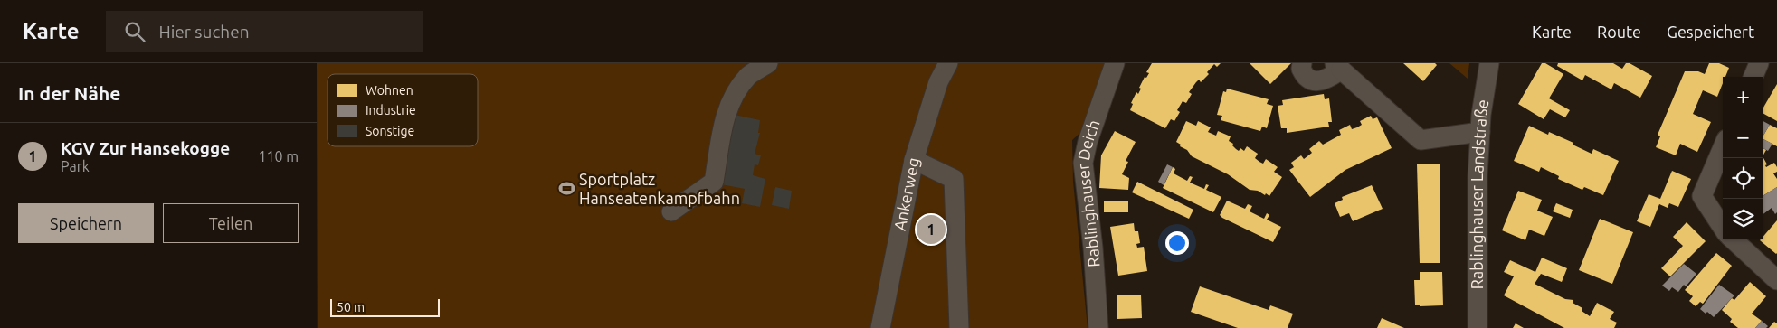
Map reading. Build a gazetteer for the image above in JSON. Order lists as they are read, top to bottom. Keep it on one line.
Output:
{"streets":{"street":["Ankerweg","Rablinghauser Deich","Rablinghauser Landstraße"]},"places":{"sports":["Sportplatz Hanseatenkampfbahn"]},"legend":["Wohnen","Industrie","Sonstige"],"scale_bar":"50 m","page":{"header":"Karte","search":"Hier suchen","nav":["Karte","Route","Gespeichert"],"heading":"In der Nähe","map_buttons":["+","−"],"list":[{"mark":"1","name":"KGV Zur Hansekogge","note":"Park","value":"110 m"}],"buttons":["Speichern","Teilen"],"pins":"1","scale":"50 m"}}
